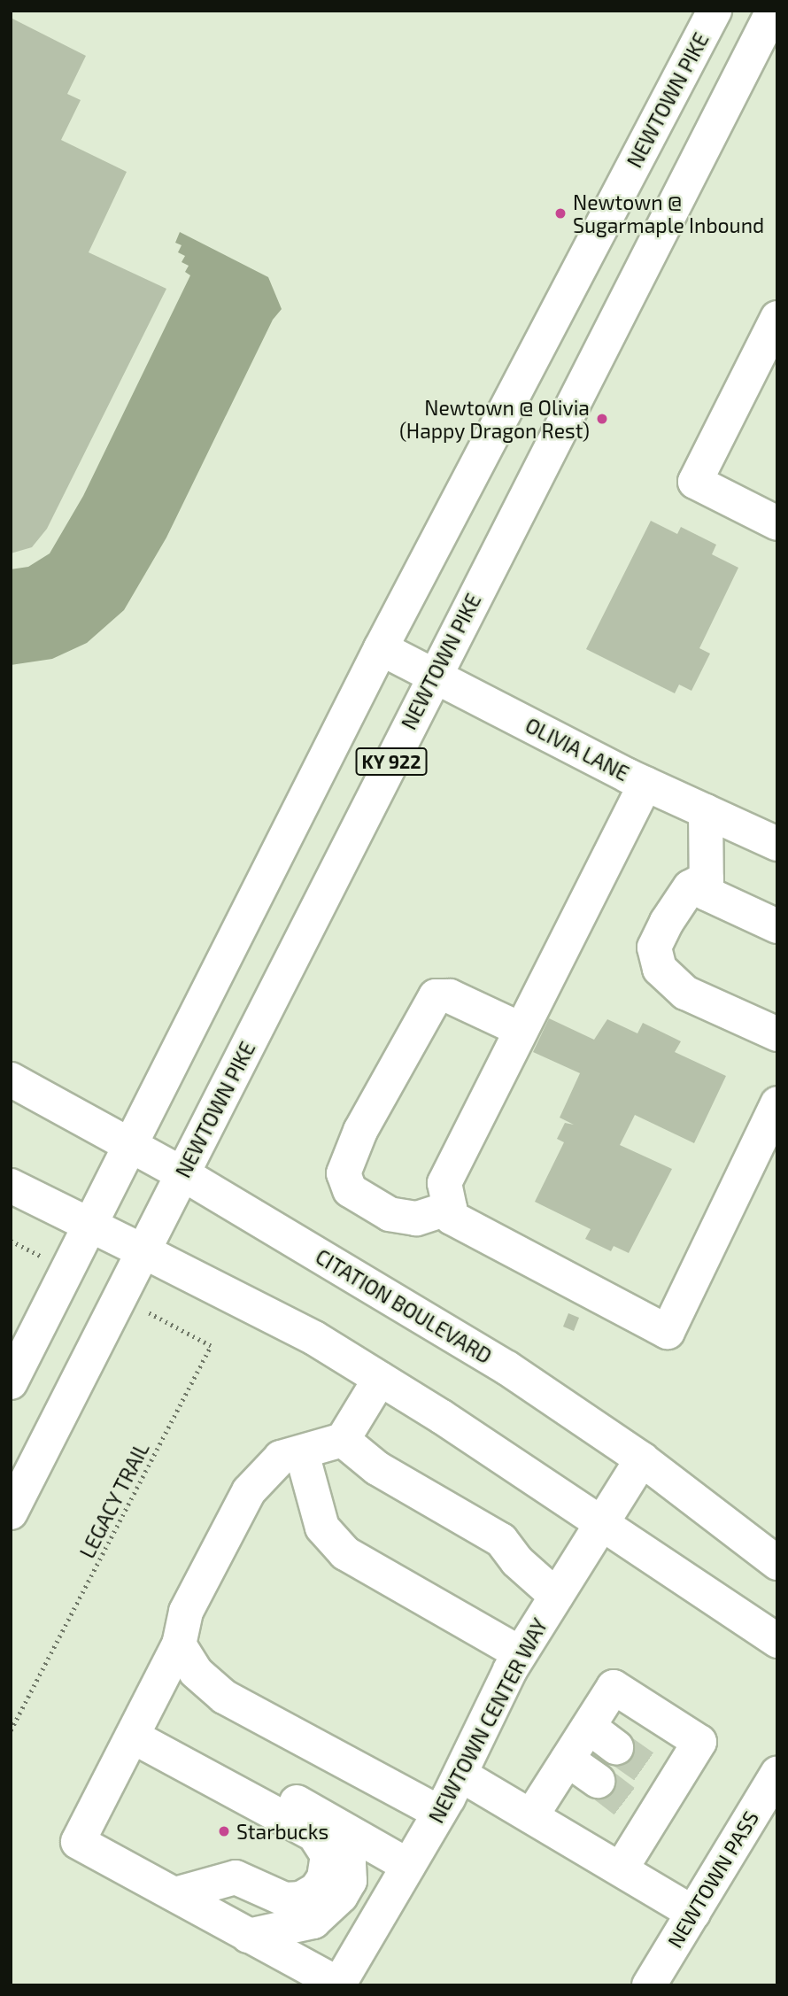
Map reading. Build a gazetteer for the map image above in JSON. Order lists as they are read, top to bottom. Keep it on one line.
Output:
{"streets":{"main road":["NEWTOWN PIKE","OLIVIA LANE","KY 922","CITATION BOULEVARD","NEWTOWN CENTER WAY","NEWTOWN PASS"],"path":["LEGACY TRAIL"]},"crossings":[["NEWTOWN PIKE","OLIVIA LANE"],["NEWTOWN PIKE","CITATION BOULEVARD"],["CITATION BOULEVARD","NEWTOWN CENTER WAY"]],"places":["Newtown @ Sugarmaple Inbound","Newtown @ Olivia (Happy Dragon Rest)","Starbucks"]}
